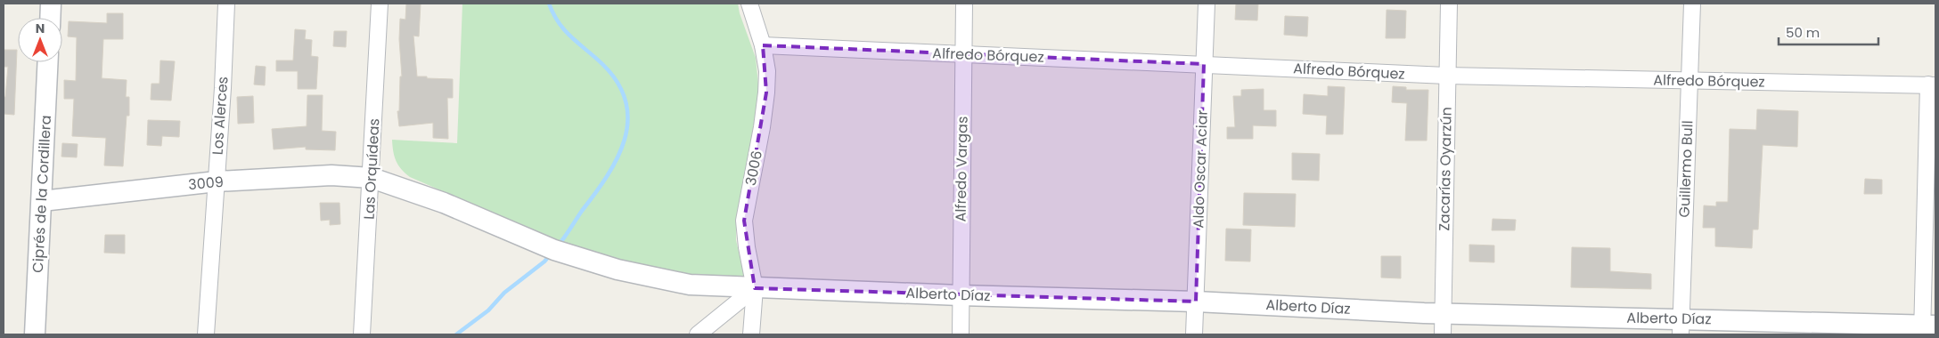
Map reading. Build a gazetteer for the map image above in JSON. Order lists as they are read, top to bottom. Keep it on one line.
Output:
{"streets":{"street":["Alfredo Bórquez","Los Alerces","3006","Las Orquídeas","Alfredo Vargas","Aldo Oscar Aciar","Zacarías Oyarzún","Guillermo Bull","3009","Ciprés de la Cordillera","Alberto Díaz"]},"crossings":[["Alfredo Bórquez","3006"],["Alfredo Bórquez","Alfredo Vargas"],["Alfredo Bórquez","Aldo Oscar Aciar"],["Alfredo Bórquez","Zacarías Oyarzún"],["Alfredo Bórquez","Guillermo Bull"],["Los Alerces","3009"],["3006","3009"],["3006","Alberto Díaz"],["Las Orquídeas","3009"],["Alfredo Vargas","Alberto Díaz"],["Aldo Oscar Aciar","Alberto Díaz"],["Zacarías Oyarzún","Alberto Díaz"],["Guillermo Bull","Alberto Díaz"],["3009","Ciprés de la Cordillera"],["3009","Alberto Díaz"]],"scale_bar":"50 m","north":"top"}
